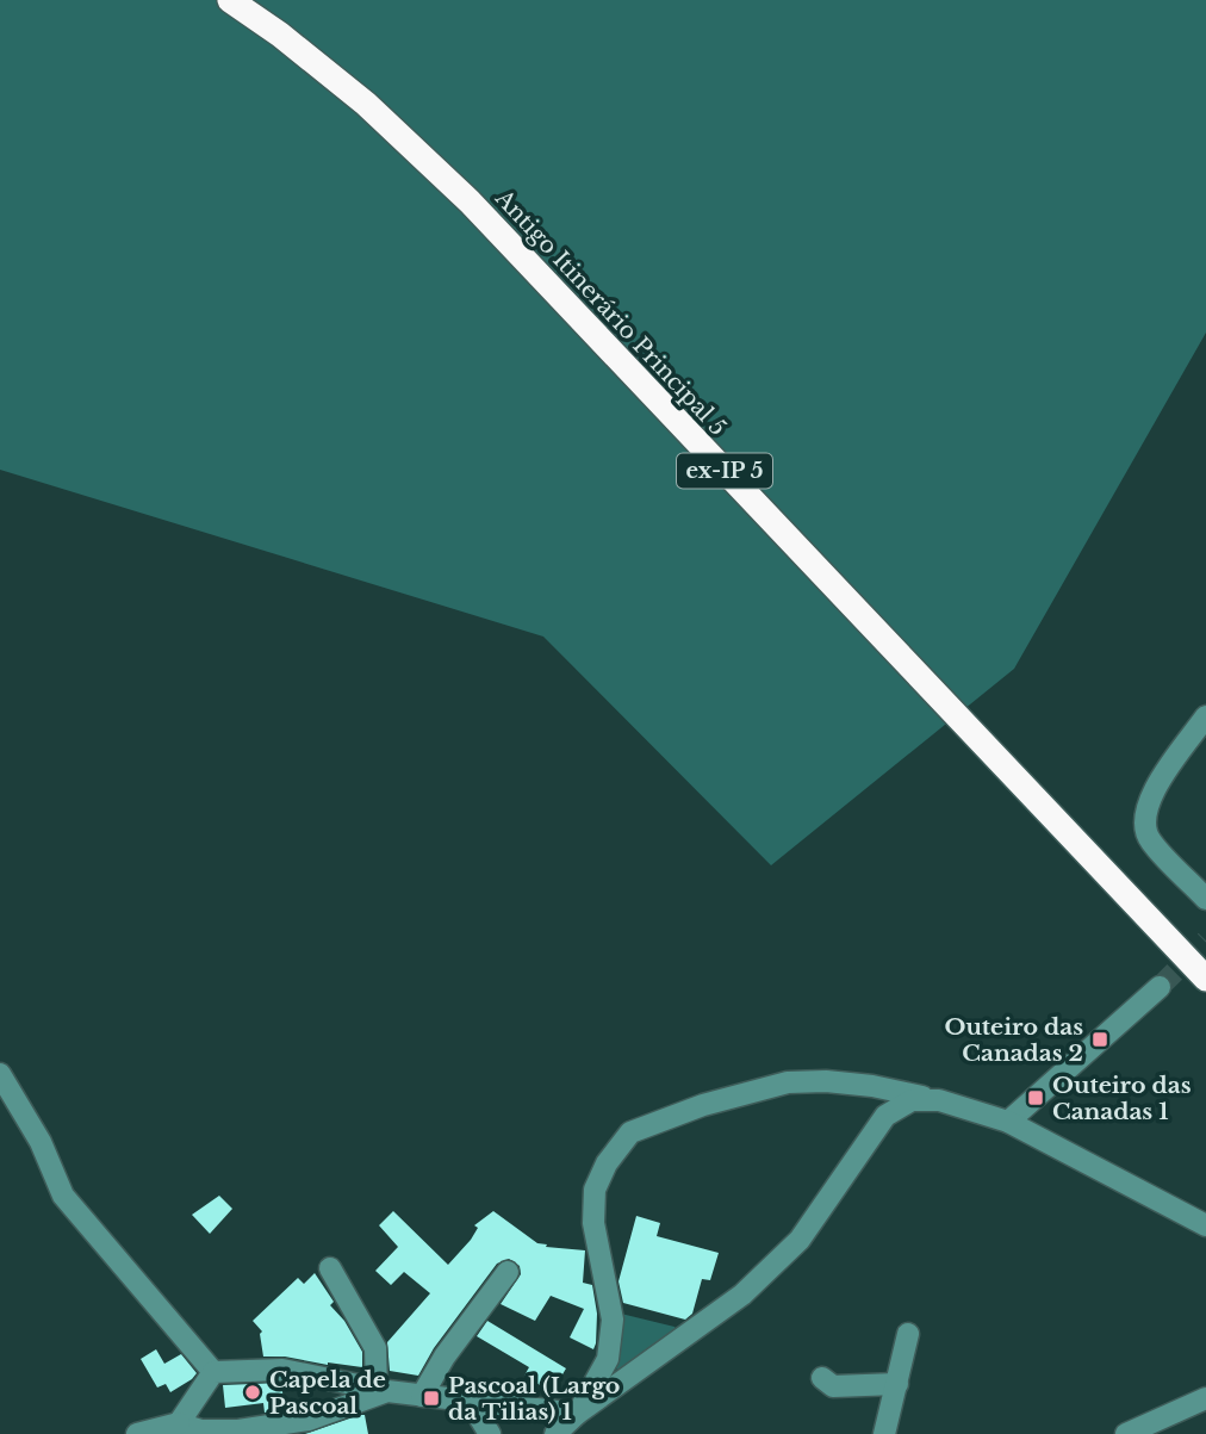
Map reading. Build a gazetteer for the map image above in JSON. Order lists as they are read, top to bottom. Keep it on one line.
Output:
{"streets":{"highway":["Antigo Itinerário Principal 5","ex-IP 5"]},"places":{"transit":["Outeiro das Canadas 2","Outeiro das Canadas 1","Pascoal (Largo da Tilias) 1"],"other":["Capela de Pascoal"]}}
